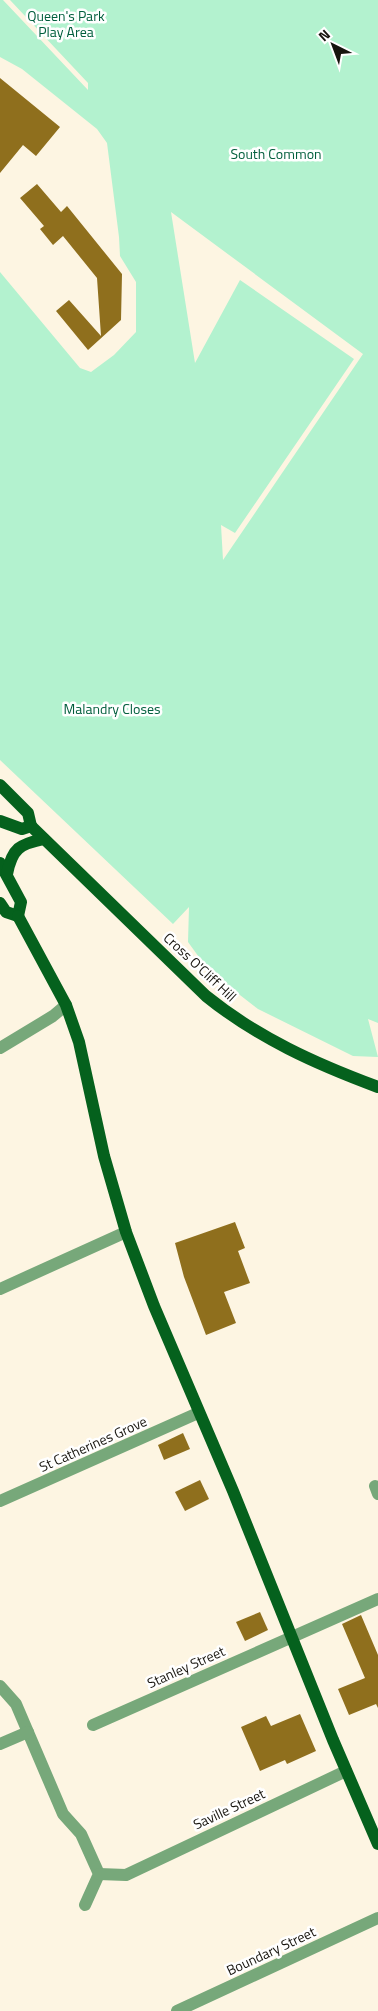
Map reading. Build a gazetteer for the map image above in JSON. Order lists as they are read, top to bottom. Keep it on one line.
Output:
{"streets":{"main road":["Cross O'Cliff Hill"],"street":["St Catherines Grove","Stanley Street","Saville Street","Boundary Street"]},"parks":["Queen's Park Play Area","South Common","Malandry Closes"],"north":"top left"}
